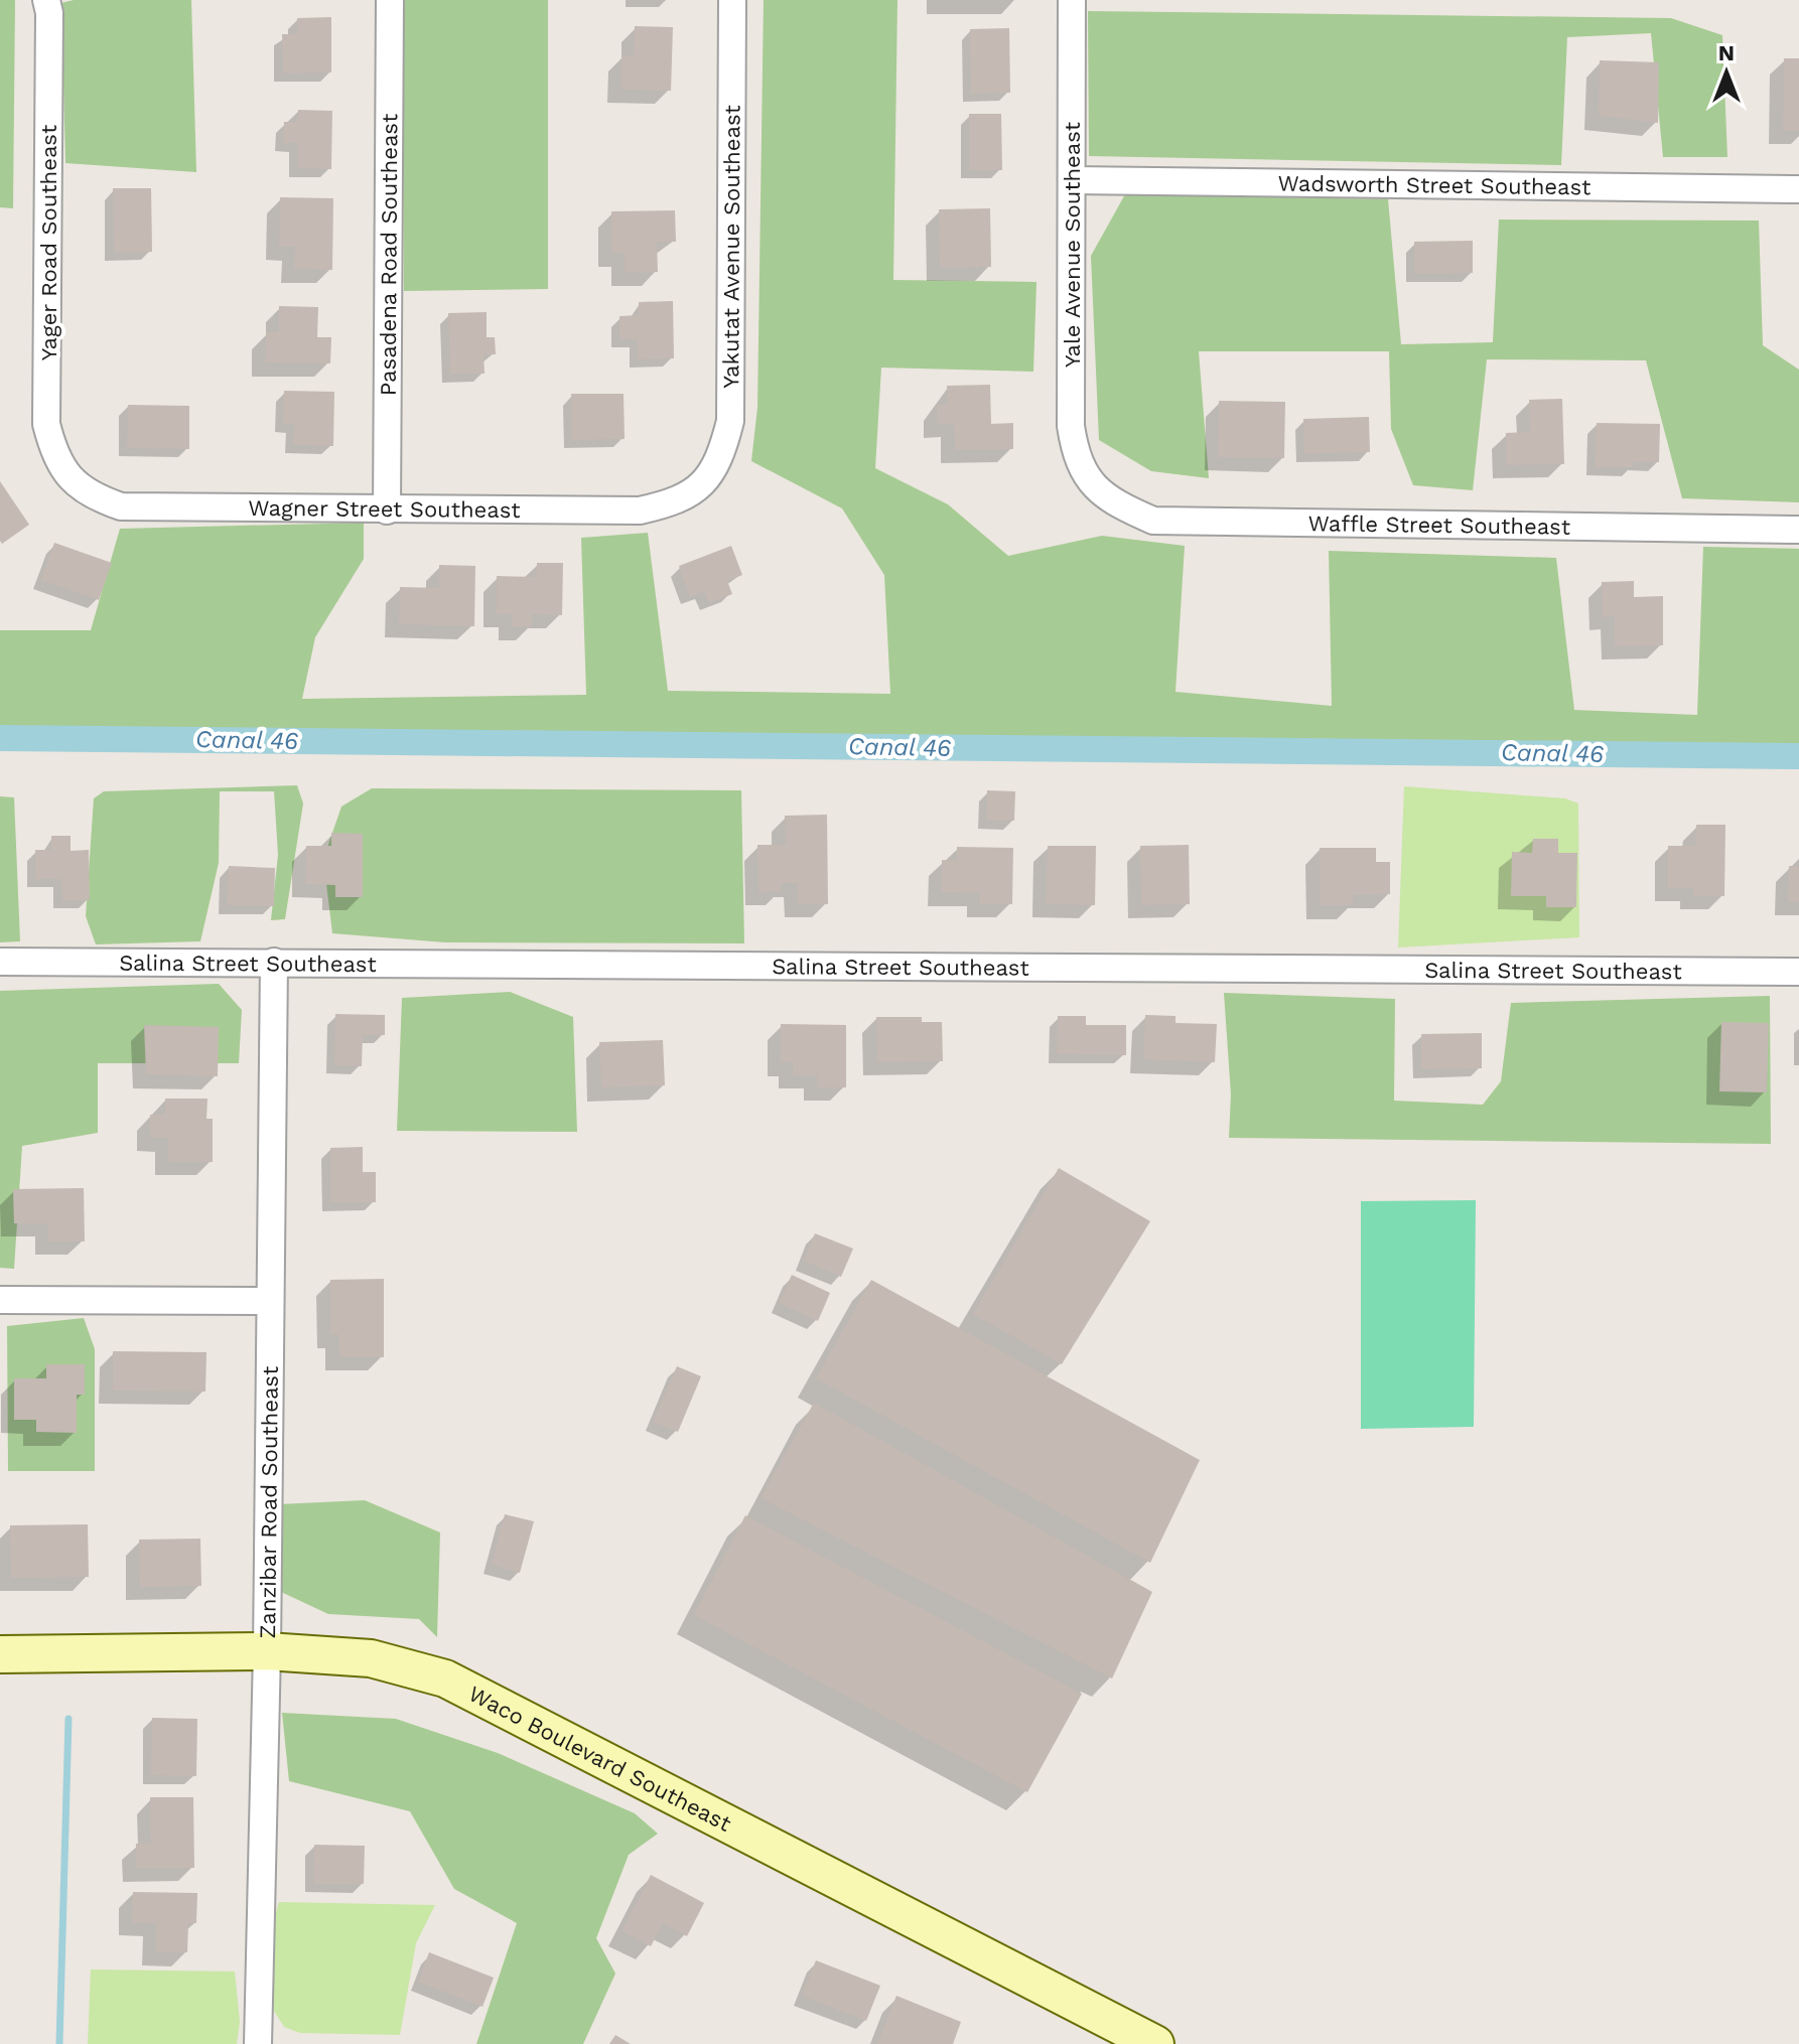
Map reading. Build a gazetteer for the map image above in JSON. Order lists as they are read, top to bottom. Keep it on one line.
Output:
{"streets":{"street":["Wadsworth Street Southeast","Yager Road Southeast","Yale Avenue Southeast","Yakutat Avenue Southeast","Pasadena Road Southeast","Wagner Street Southeast","Waffle Street Southeast","Salina Street Southeast","Zanzibar Road Southeast","Waco Boulevard Southeast"]},"crossings":[["Wadsworth Street Southeast","Yale Avenue Southeast"],["Yager Road Southeast","Wagner Street Southeast"],["Yale Avenue Southeast","Waffle Street Southeast"],["Yakutat Avenue Southeast","Wagner Street Southeast"],["Pasadena Road Southeast","Wagner Street Southeast"],["Salina Street Southeast","Zanzibar Road Southeast"],["Zanzibar Road Southeast","Waco Boulevard Southeast"]],"water":["Canal 46"],"north":"top"}
